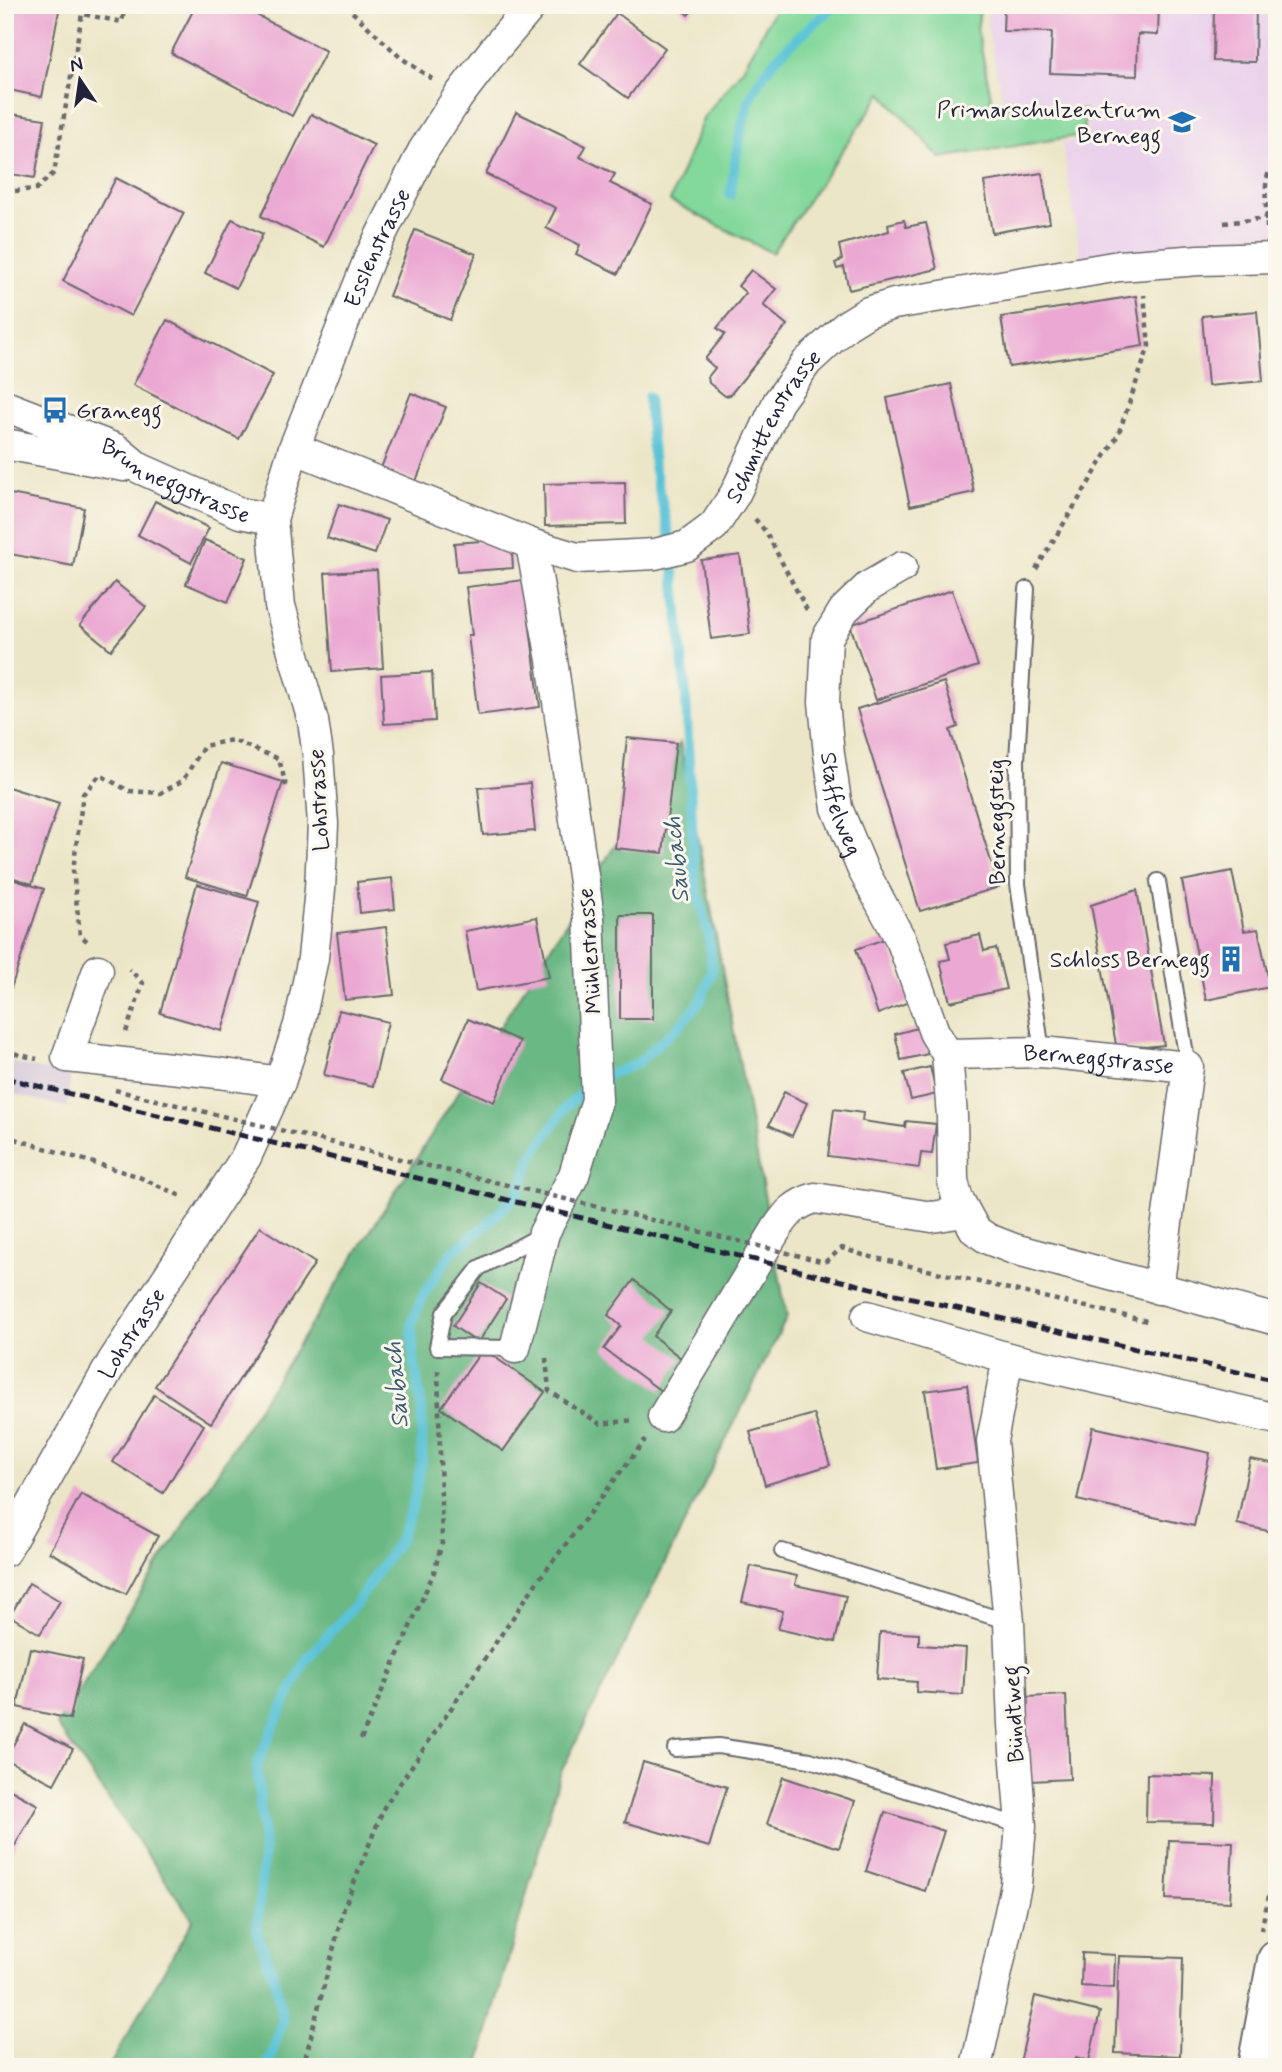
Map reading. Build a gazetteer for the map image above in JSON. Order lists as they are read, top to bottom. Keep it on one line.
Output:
{"streets":{"street":["Esslenstrasse","Schmittenstrasse","Brunneggstrasse","Lohstrasse","Staffelweg","Mühlestrasse","Berneggstrasse","Bündtweg"],"lane":["Berneggsteig"]},"crossings":[["Esslenstrasse","Schmittenstrasse"],["Esslenstrasse","Brunneggstrasse"],["Esslenstrasse","Lohstrasse"],["Schmittenstrasse","Mühlestrasse"],["Brunneggstrasse","Lohstrasse"],["Staffelweg","Berneggstrasse"],["Berneggsteig","Berneggstrasse"]],"water":["Saubach"],"places":{"school or university":["Primarschulzentrum Bernegg"],"bus stop":["Granegg"],"building":["Schloss Bernegg"]},"north":"top"}
